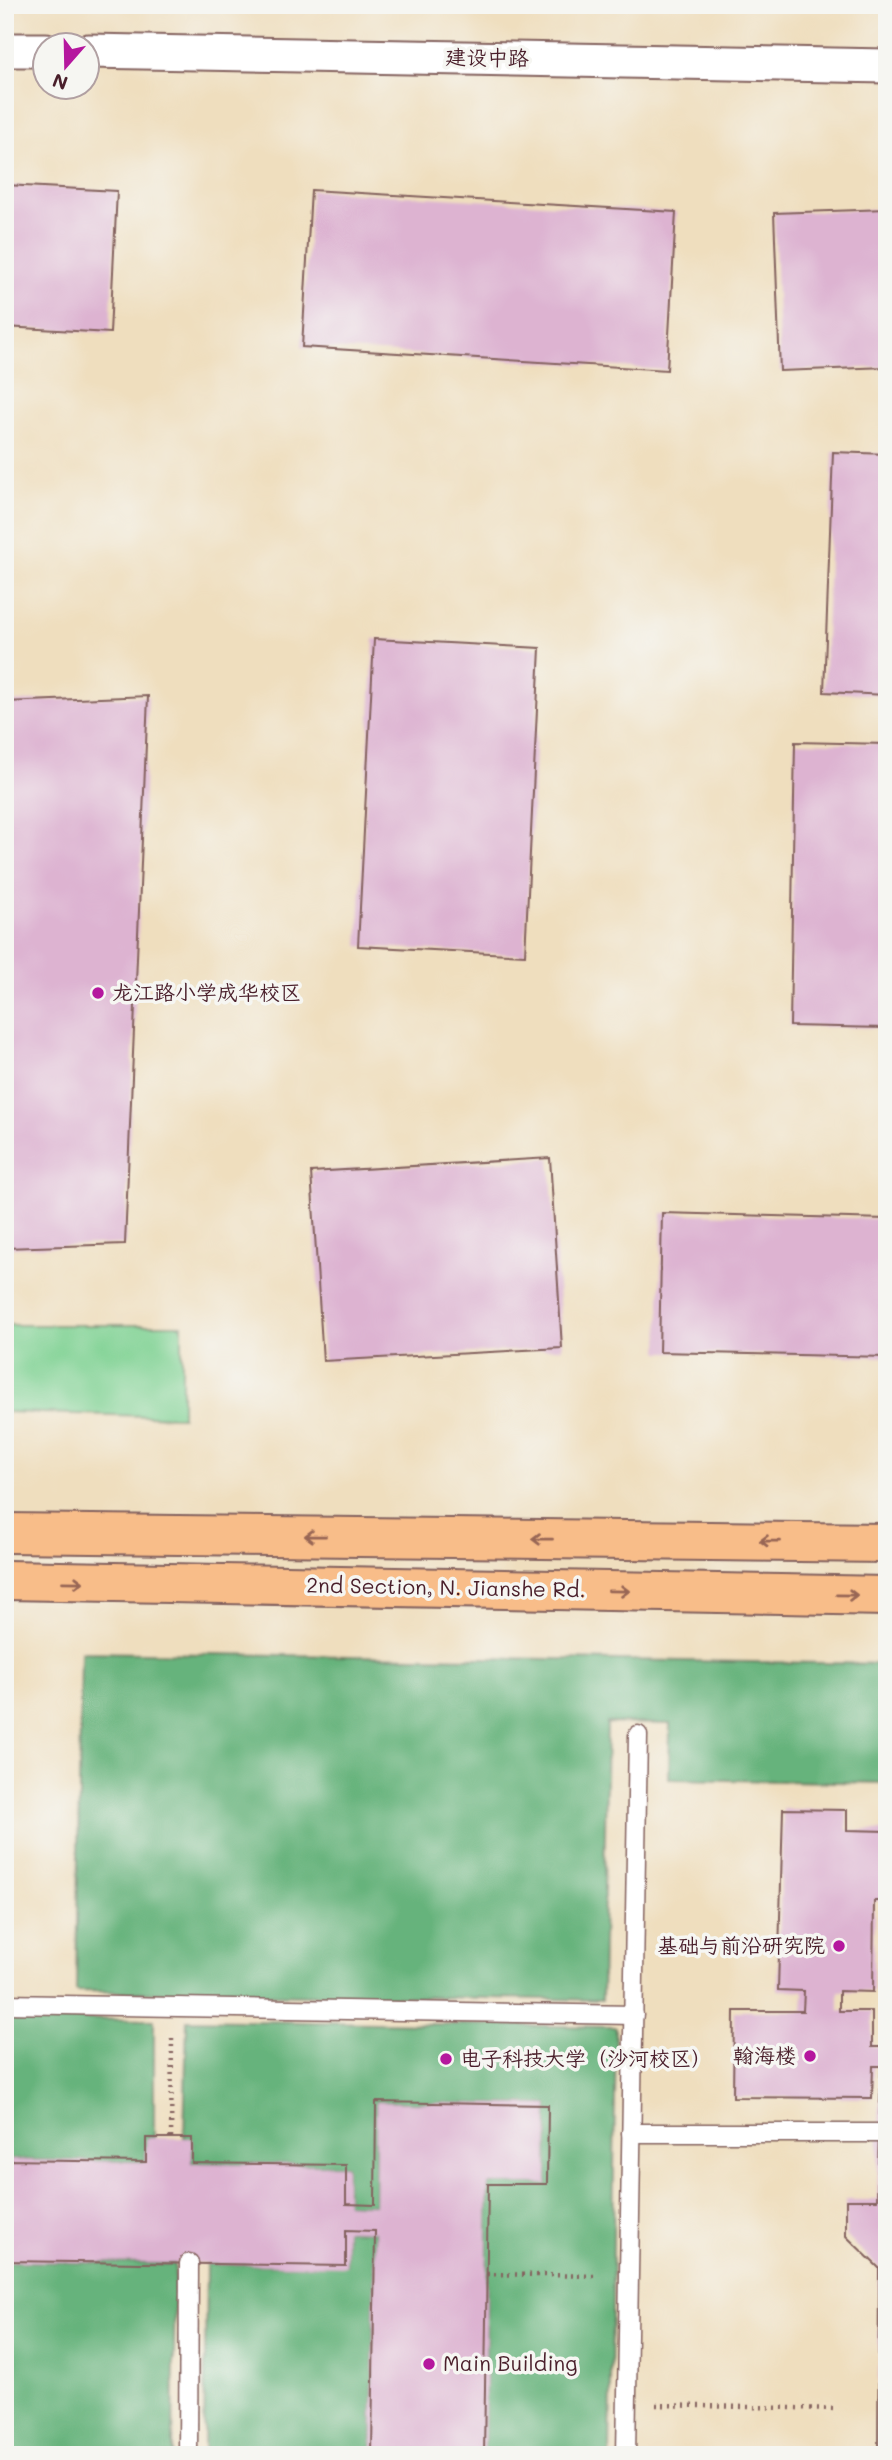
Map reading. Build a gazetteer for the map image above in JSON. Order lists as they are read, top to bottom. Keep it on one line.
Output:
{"streets":{"main road":["2nd Section, N. Jianshe Rd."],"street":["建设中路"]},"places":["龙江路小学成华校区","基础与前沿研究院","翰海楼","电子科技大学（沙河校区）","Main Building"],"north":"bottom"}
